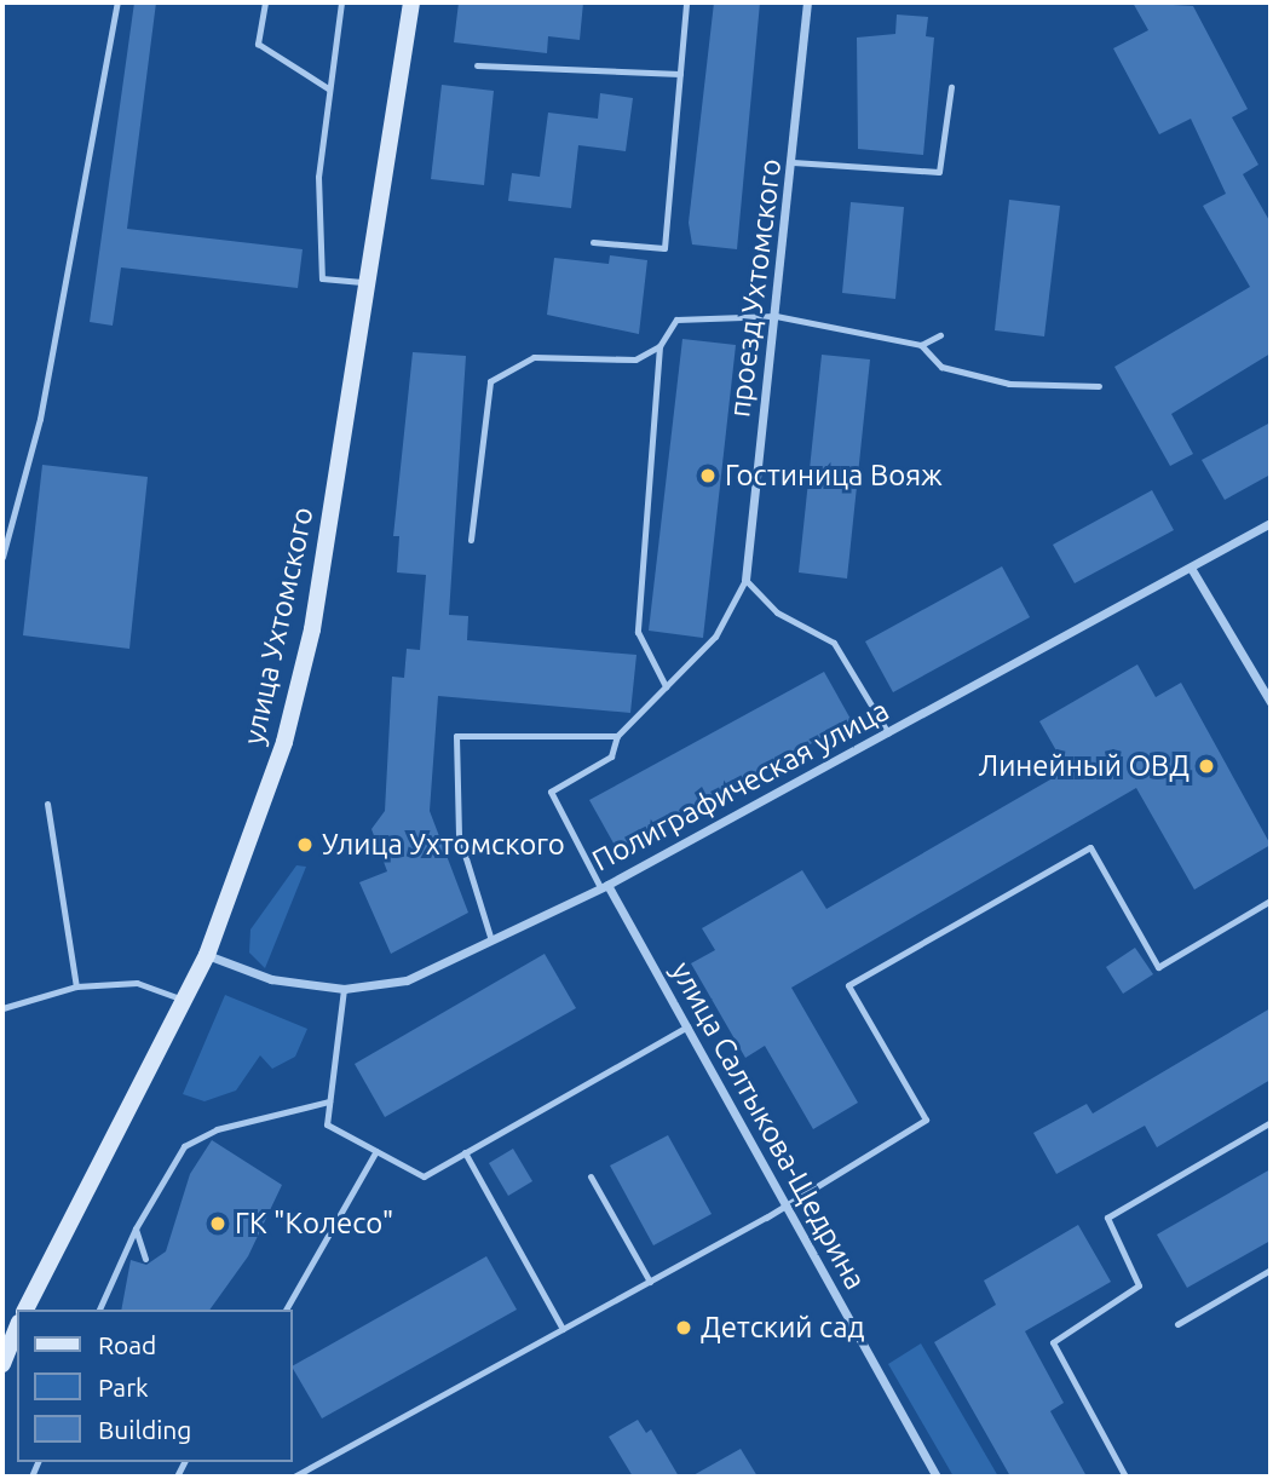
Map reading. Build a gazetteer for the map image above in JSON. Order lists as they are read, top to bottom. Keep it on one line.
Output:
{"streets":{"street":["проезд Ухтомского","улица Ухтомского","Полиграфическая улица","улица Салтыкова-Щедрина"]},"crossings":[["улица Ухтомского","Полиграфическая улица"],["Полиграфическая улица","улица Салтыкова-Щедрина"]],"places":["Гостиница Вояж","Линейный ОВД","Улица Ухтомского","ГК \"Колесо\"","Детский сад"],"legend":["Road","Park","Building"]}
